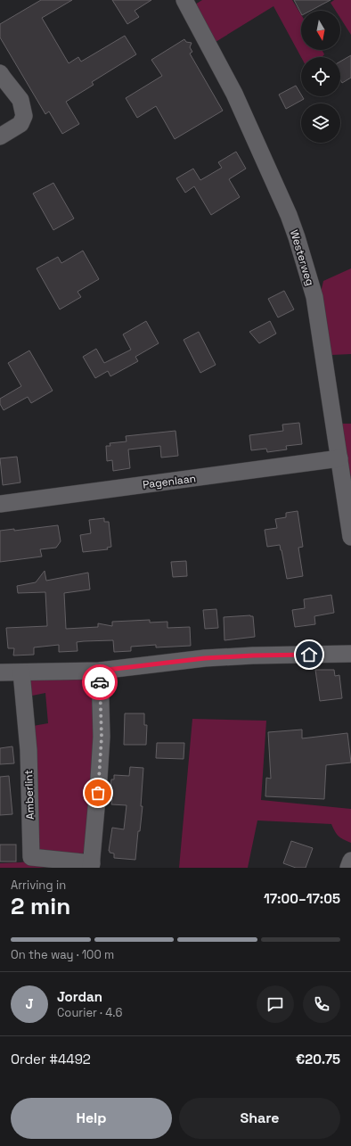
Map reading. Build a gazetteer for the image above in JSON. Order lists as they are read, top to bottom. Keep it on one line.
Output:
{"streets":{"street":["Westerweg","Pagenlaan","Amberlint"]},"crossings":[["Westerweg","Pagenlaan"]],"north":"bottom","page":{"heading":["2 min","Arriving in","17:00–17:05"],"panel":["Jordan","Courier · 4.6","Order #4492","€20.75"],"bar":"On the way · 100 m","round":"J","buttons":["Help","Share"]}}
